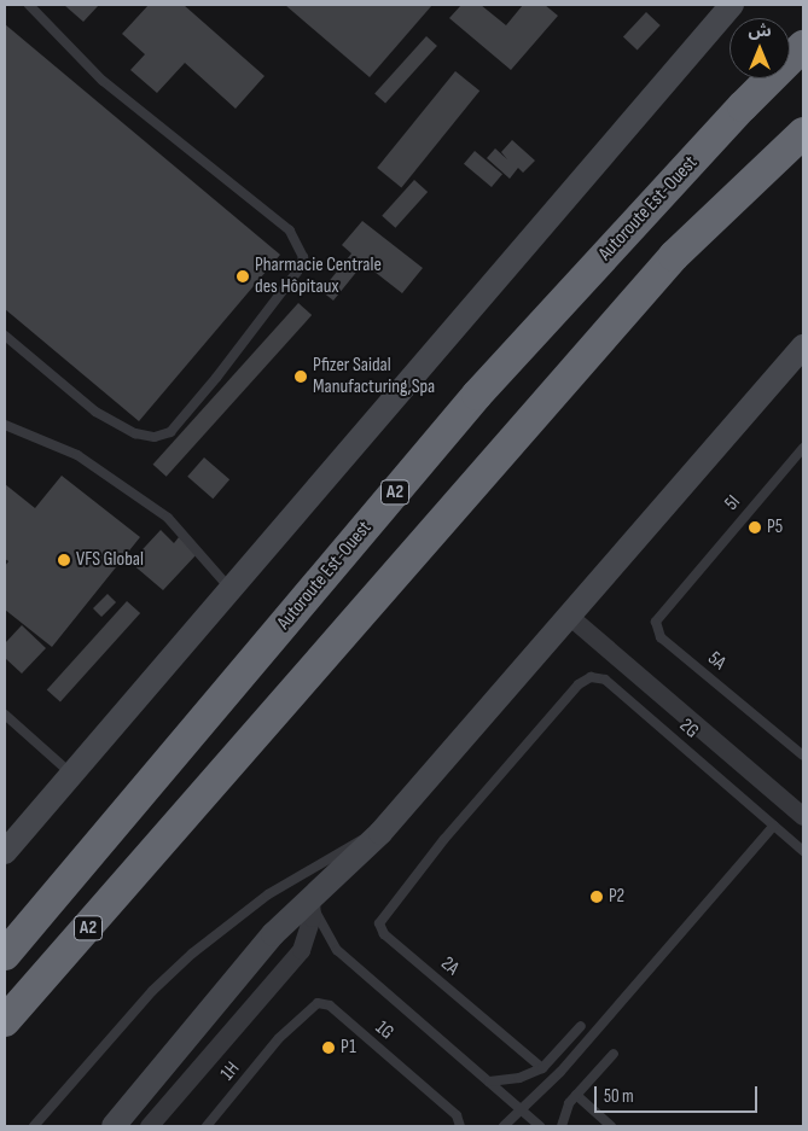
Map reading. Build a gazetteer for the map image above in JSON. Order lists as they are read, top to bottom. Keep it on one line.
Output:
{"streets":{"highway":["Autoroute Est-Ouest","A2"],"lane":["5I","5A","2G","2A","1G","1H"]},"crossings":[["5I","5A"],["2G","2A"],["1G","1H"]],"places":["Pharmacie Centrale des Hôpitaux","Pfizer Saidal Manufacturing,Spa","P5","VFS Global","P2","P1"],"scale_bar":"50 m","north":"top"}
